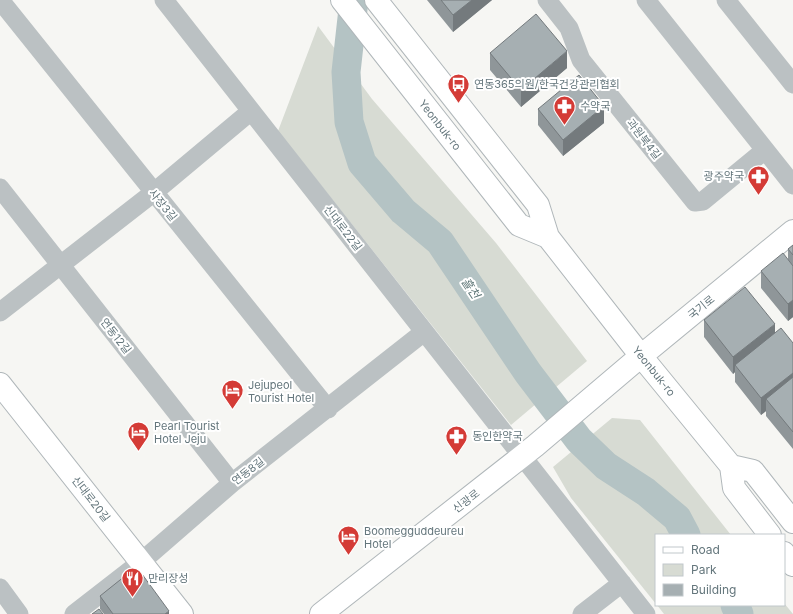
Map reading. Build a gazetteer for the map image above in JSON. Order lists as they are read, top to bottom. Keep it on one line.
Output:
{"streets":{"main road":["Yeonbuk-ro","국기로","신대로20길","신광로"],"street":["과원북4길","사장3길","신대로22길","연동12길","연동8길"]},"crossings":[["Yeonbuk-ro","국기로"],["사장3길","연동8길"],["신대로22길","연동8길"],["신대로22길","신광로"],["국기로","신광로"],["연동12길","연동8길"],["연동8길","신대로20길"]],"water":["흘천"],"places":{"bus stop":["연동365의원/한국건강관리협회"],"pharmacy":["수약국","광주약국","동인한약국"],"hotel":["Jejupeol Tourist Hotel","Pearl Tourist Hotel Jeju","Boomegguddeureu Hotel"],"restaurant":["만리장성"]},"legend":["Road","Park","Building"]}
